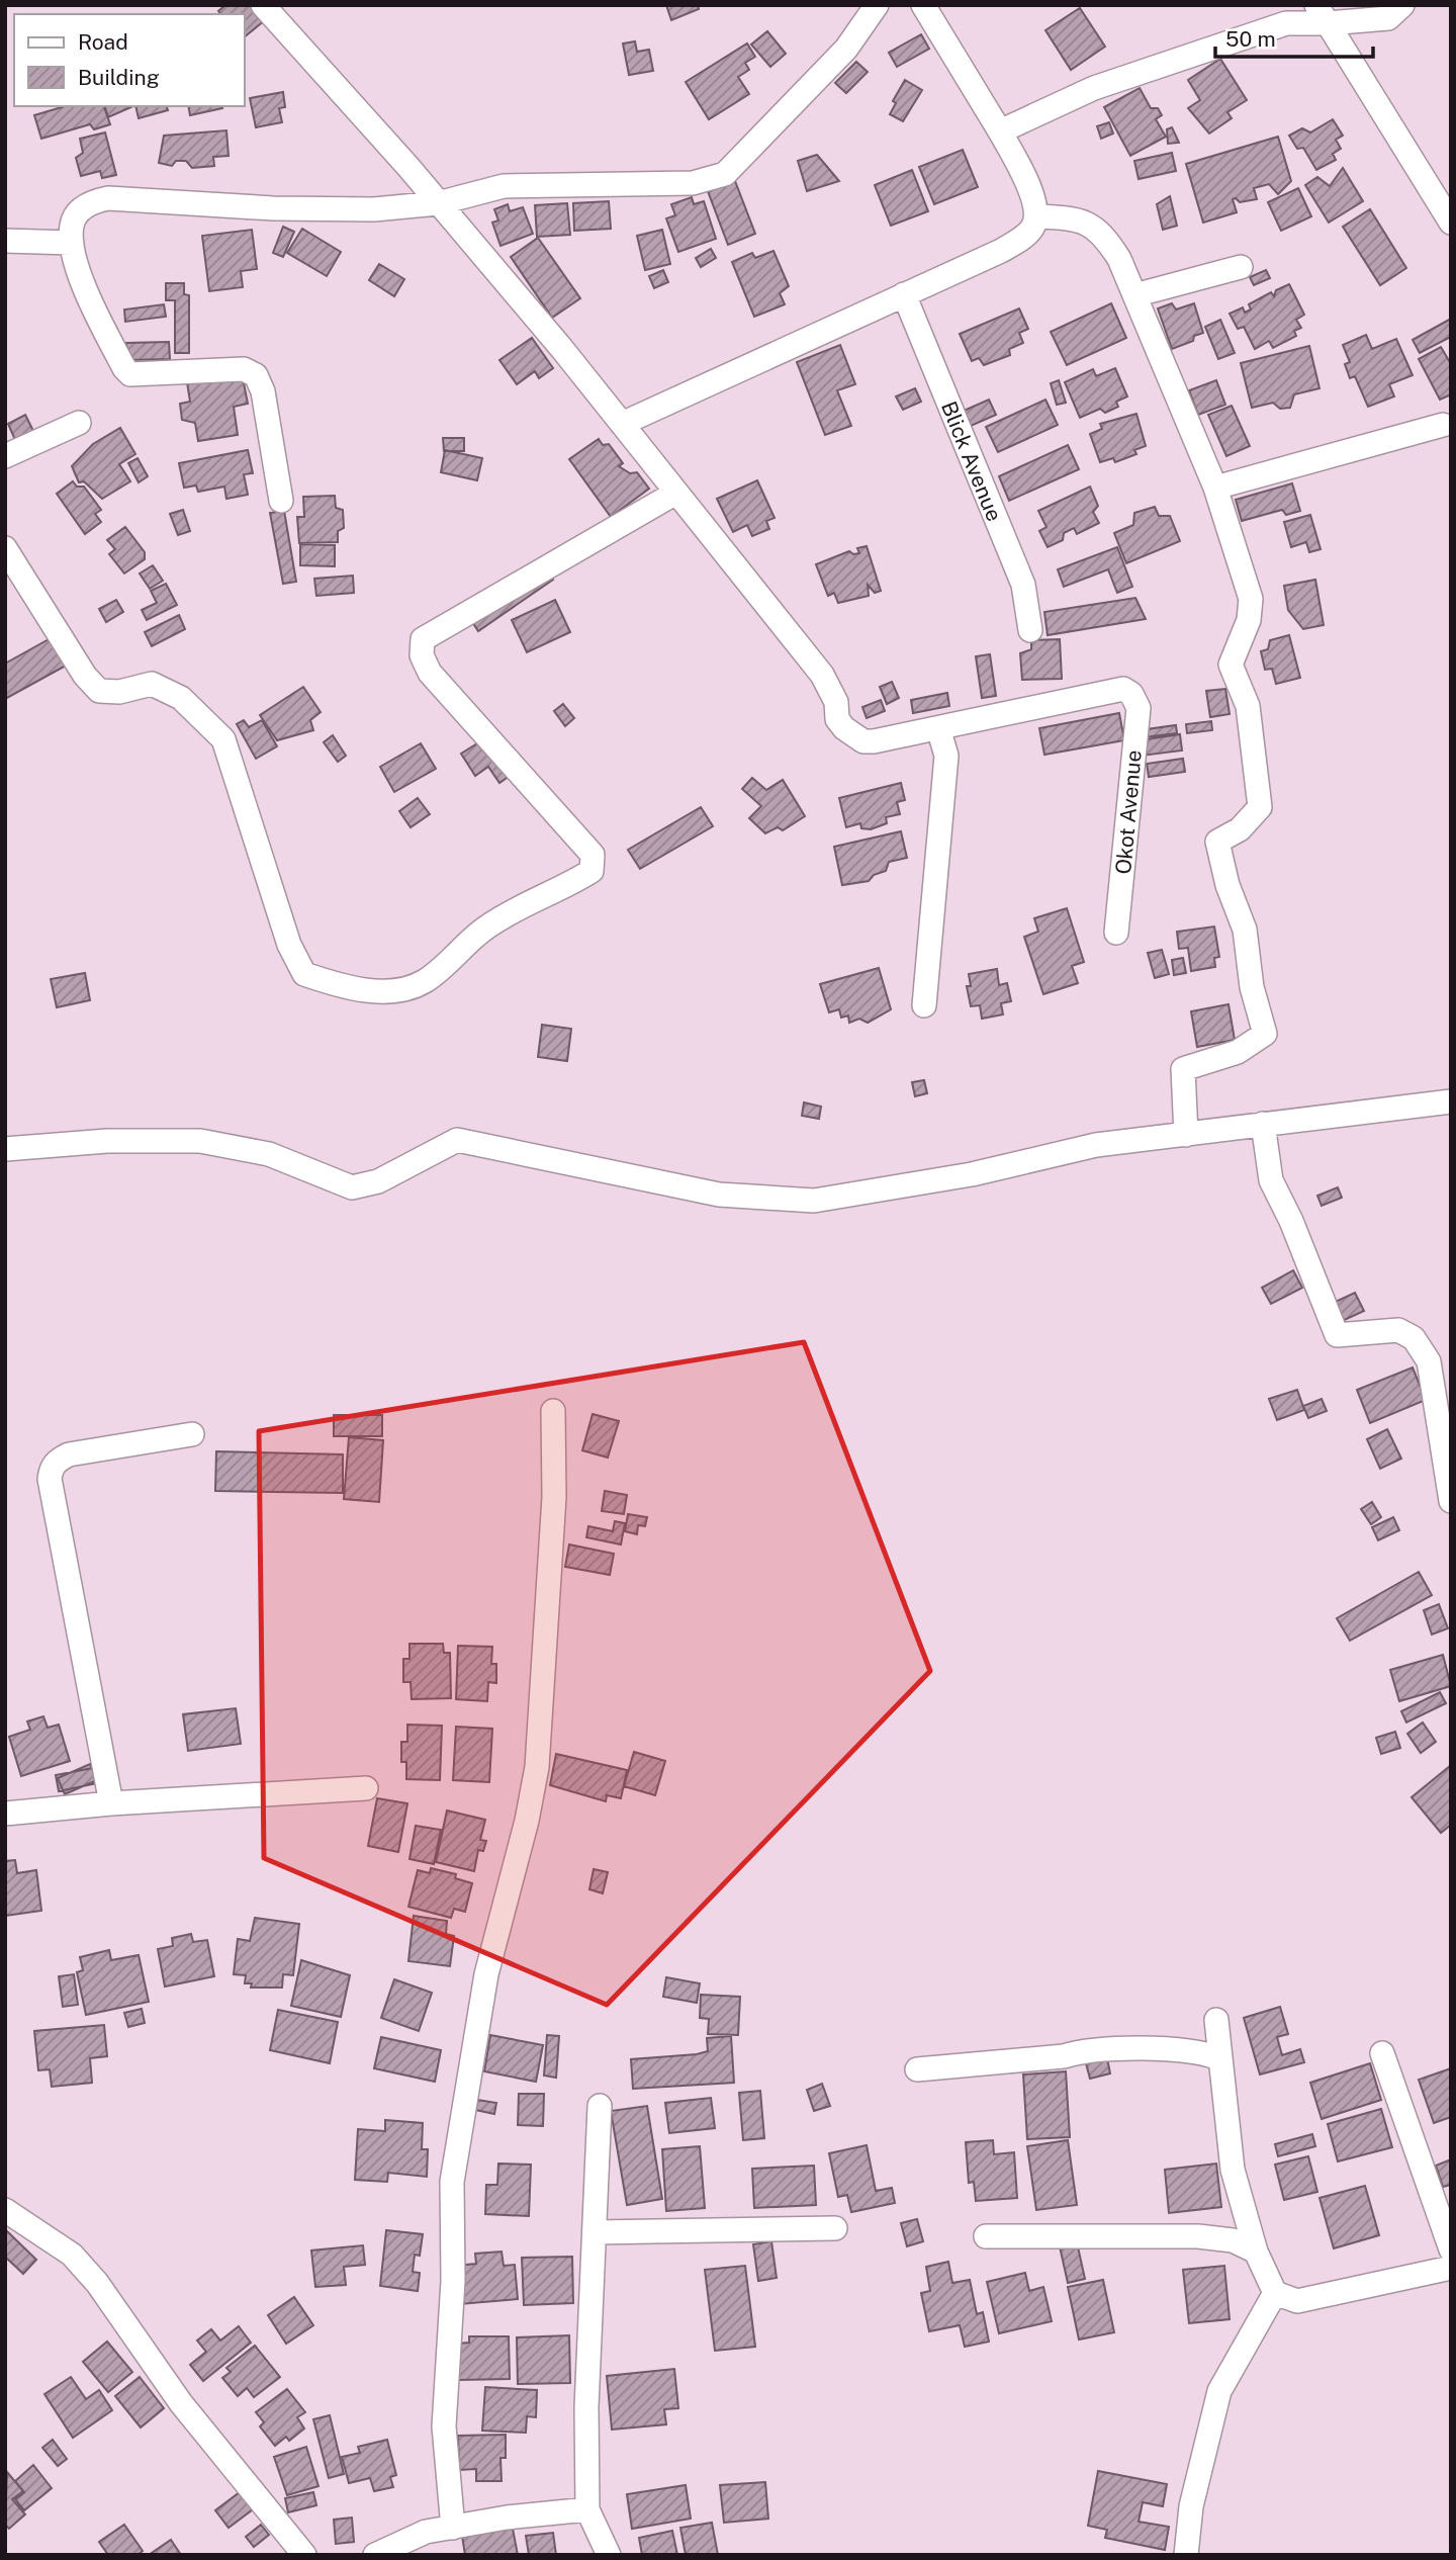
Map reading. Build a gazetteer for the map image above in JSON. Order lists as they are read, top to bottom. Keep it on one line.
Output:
{"streets":{"street":["Blick Avenue","Okot Avenue"]},"legend":["Road","Building"],"scale_bar":"50 m"}
